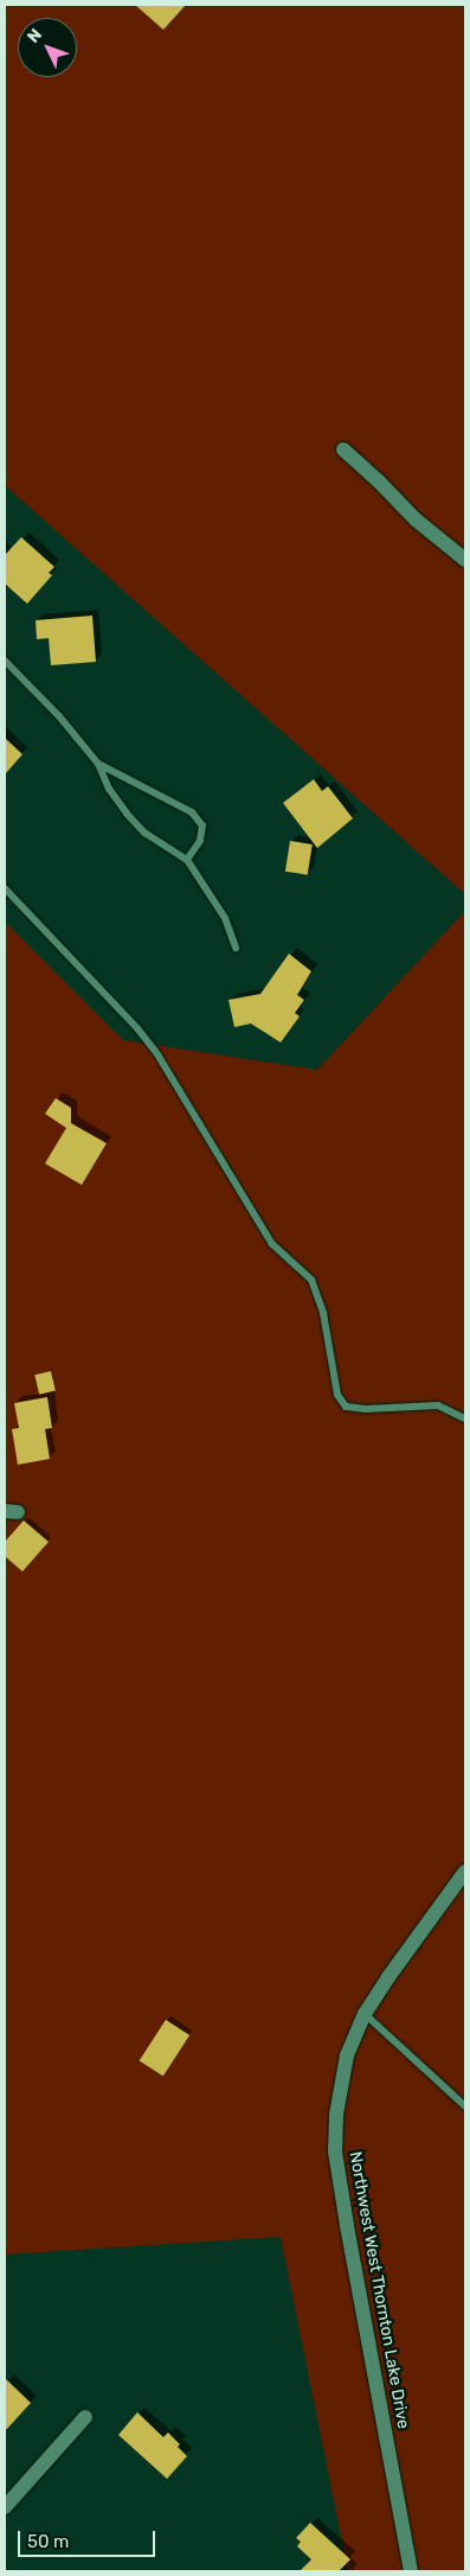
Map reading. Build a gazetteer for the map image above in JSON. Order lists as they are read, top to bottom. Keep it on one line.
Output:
{"streets":{"street":["Northwest West Thornton Lake Drive"]},"scale_bar":"50 m","north":"top left"}
